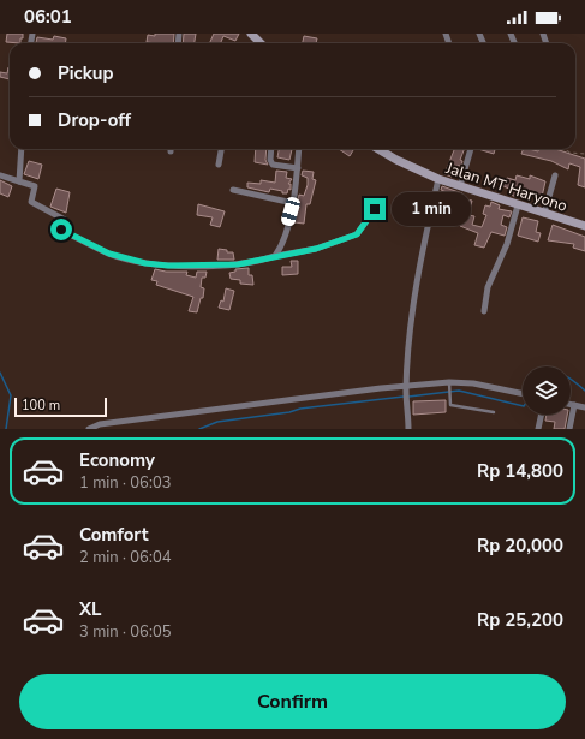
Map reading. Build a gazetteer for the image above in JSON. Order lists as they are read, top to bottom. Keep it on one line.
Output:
{"streets":{"main road":["Jalan MT Haryono"]},"scale_bar":"100 m","page":{"status":"06:01","banner":["Pickup","Drop-off"],"bubble":"1 min","scale":"100 m","list":[{"name":"Economy","note":"1 min · 06:03","value":"Rp 14,800"},{"name":"Comfort","note":"2 min · 06:04","value":"Rp 20,000"},{"name":"XL","note":"3 min · 06:05","value":"Rp 25,200"}],"buttons":"Confirm"}}
